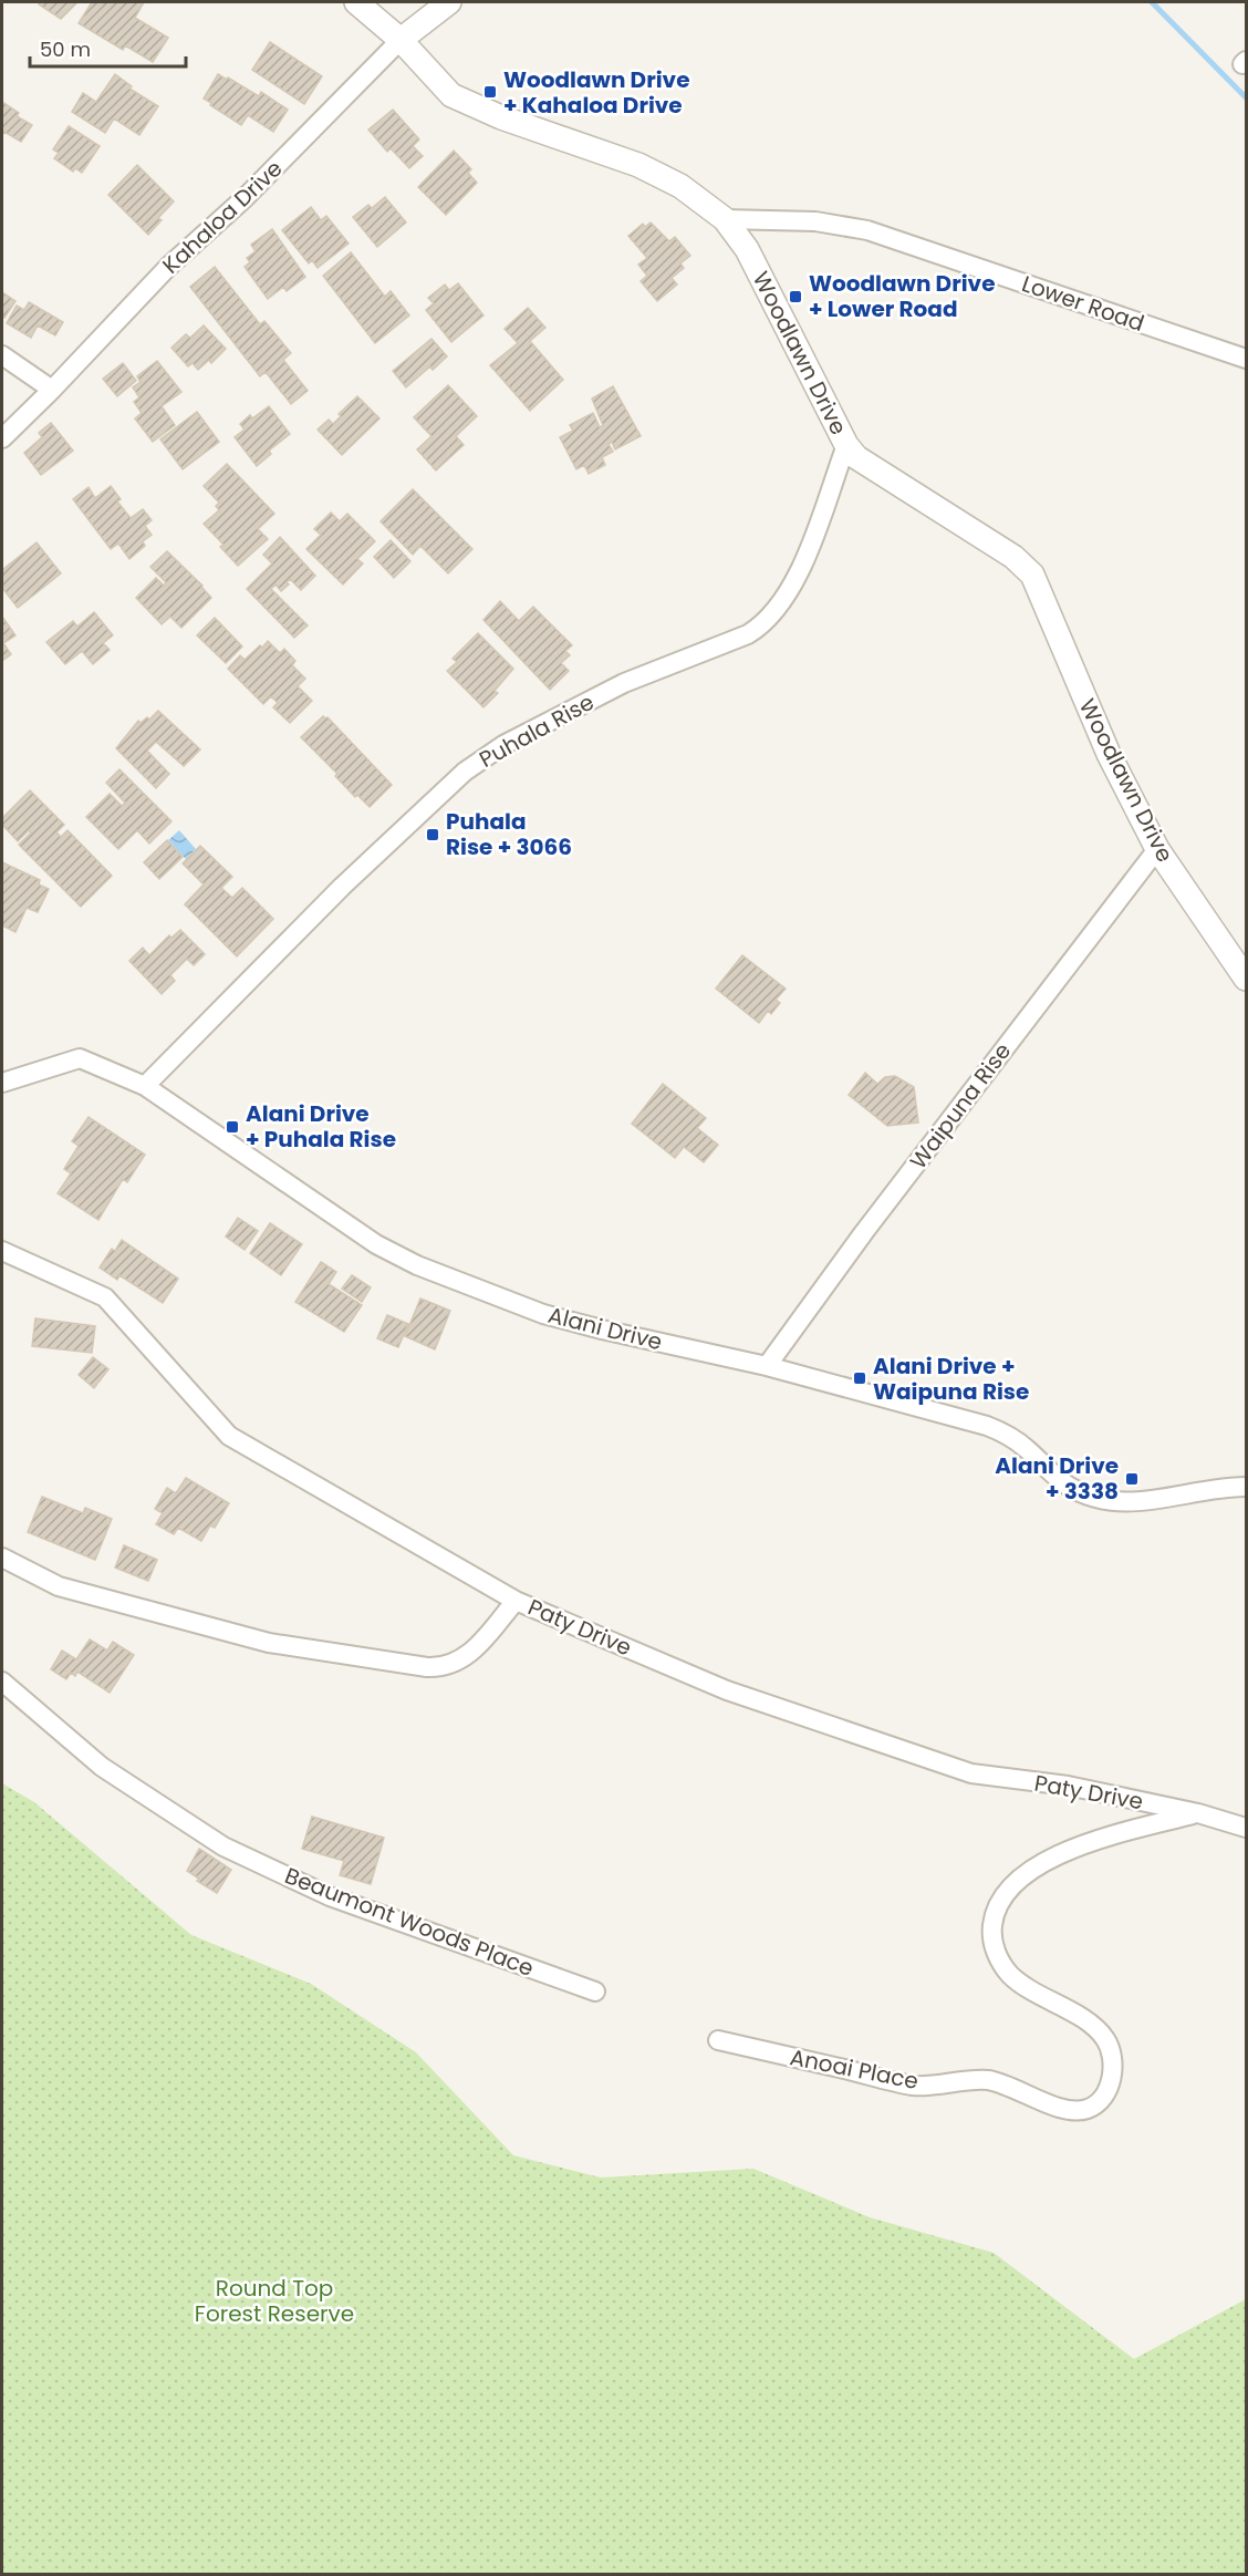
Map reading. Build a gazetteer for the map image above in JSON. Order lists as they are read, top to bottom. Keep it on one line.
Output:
{"streets":{"street":["Kahaloa Drive","Lower Road","Woodlawn Drive","Puhala Rise","Waipuna Rise","Alani Drive","Paty Drive","Beaumont Woods Place","Anoai Place"]},"crossings":[["Kahaloa Drive","Woodlawn Drive"],["Lower Road","Woodlawn Drive"],["Woodlawn Drive","Puhala Rise"],["Woodlawn Drive","Waipuna Rise"],["Puhala Rise","Alani Drive"],["Waipuna Rise","Alani Drive"],["Paty Drive","Anoai Place"]],"parks":["Round Top Forest Reserve"],"places":{"transit":["Woodlawn Drive + Kahaloa Drive","Woodlawn Drive + Lower Road","Puhala Rise + 3066","Alani Drive + Puhala Rise","Alani Drive + Waipuna Rise","Alani Drive + 3338"]},"scale_bar":"50 m"}
